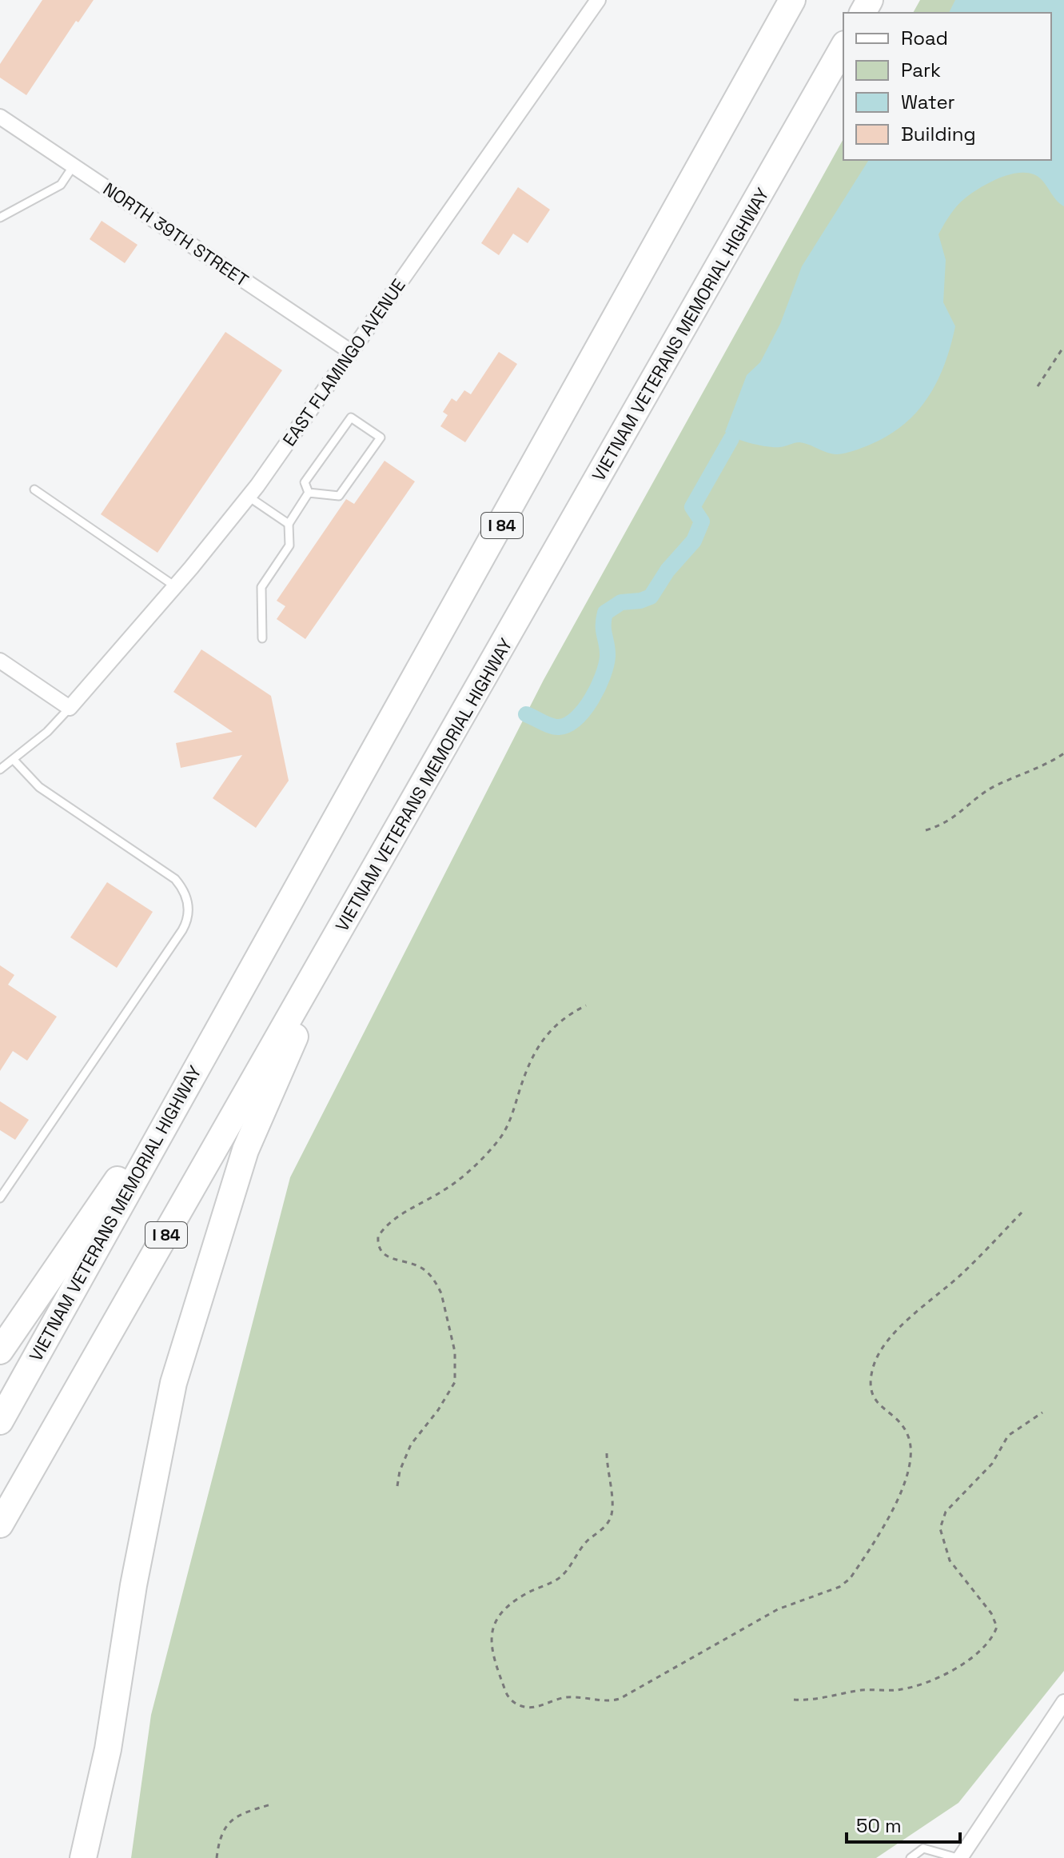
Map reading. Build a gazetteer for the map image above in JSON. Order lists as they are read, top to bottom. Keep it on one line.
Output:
{"streets":{"highway":["VIETNAM VETERANS MEMORIAL HIGHWAY","I 84"],"street":["NORTH 39TH STREET","EAST FLAMINGO AVENUE"]},"crossings":[["NORTH 39TH STREET","EAST FLAMINGO AVENUE"]],"legend":["Road","Park","Water","Building"],"scale_bar":"50 m"}
